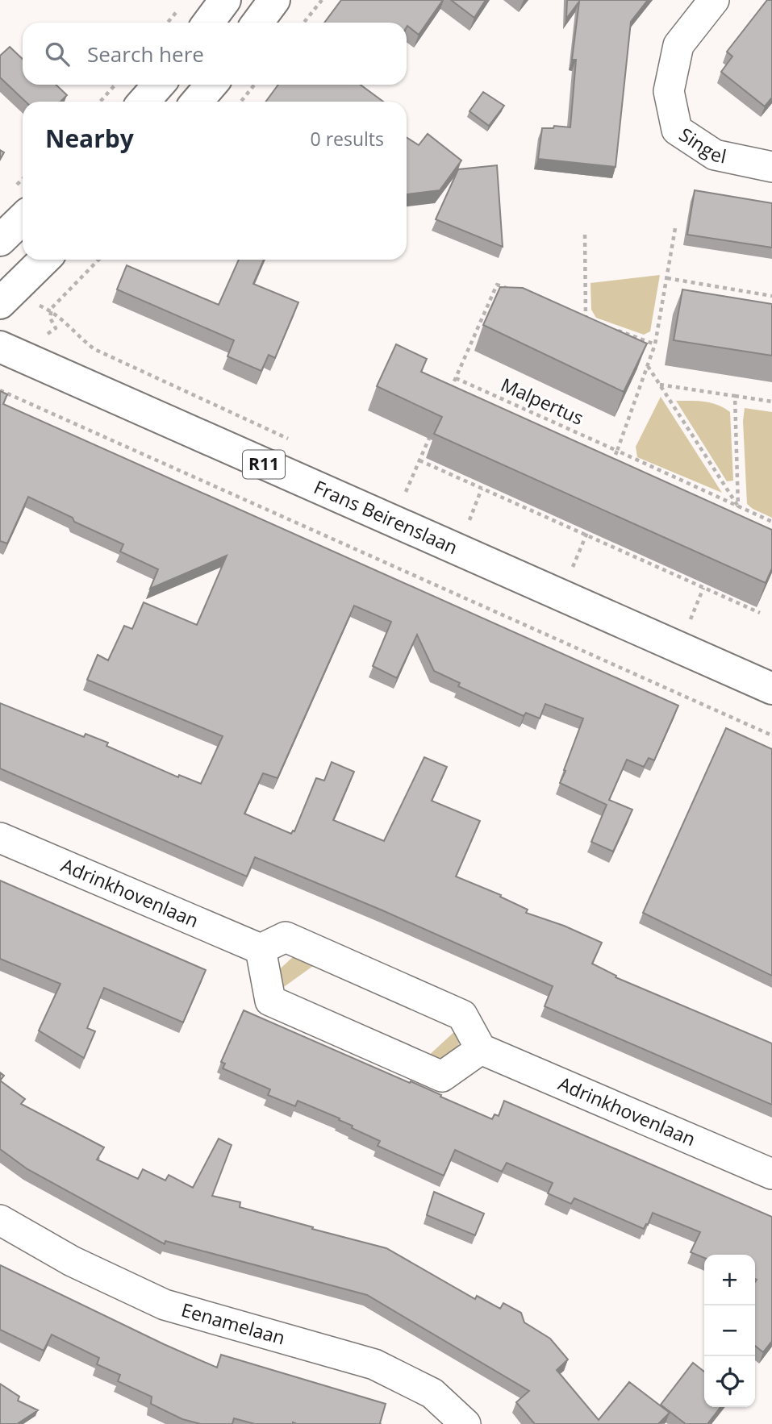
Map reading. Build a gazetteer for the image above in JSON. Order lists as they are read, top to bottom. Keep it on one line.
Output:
{"streets":{"main road":["R11","Frans Beirenslaan"],"street":["Singel","Adrinkhovenlaan","Eenamelaan"],"path":["Malpertus"]},"page":{"search":"Search here","heading":["Nearby","0 results"],"map_buttons":["+","−"]}}
